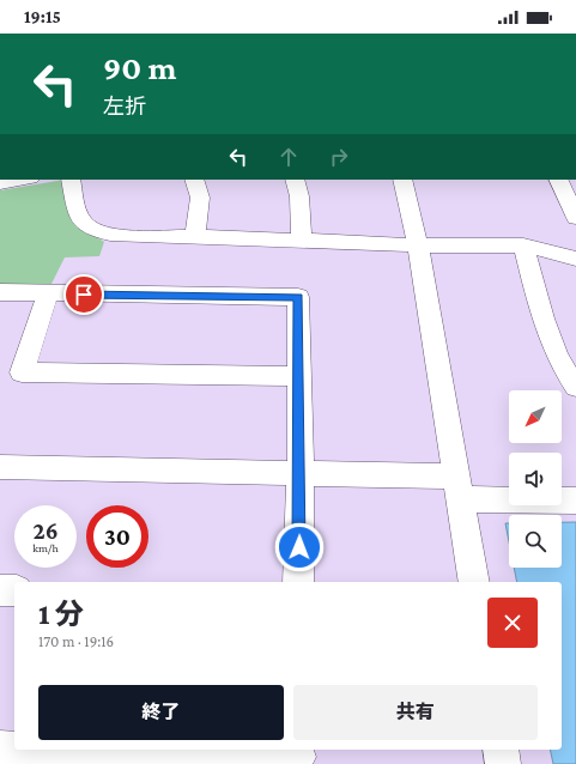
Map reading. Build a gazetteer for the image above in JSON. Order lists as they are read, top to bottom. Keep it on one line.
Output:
{"north":"bottom left","page":{"status":"19:15","turn":["90 m","左折"],"speed":"26 km/h","limit":"30","heading":["1 分","170 m · 19:16"],"buttons":["終了","共有"]}}
